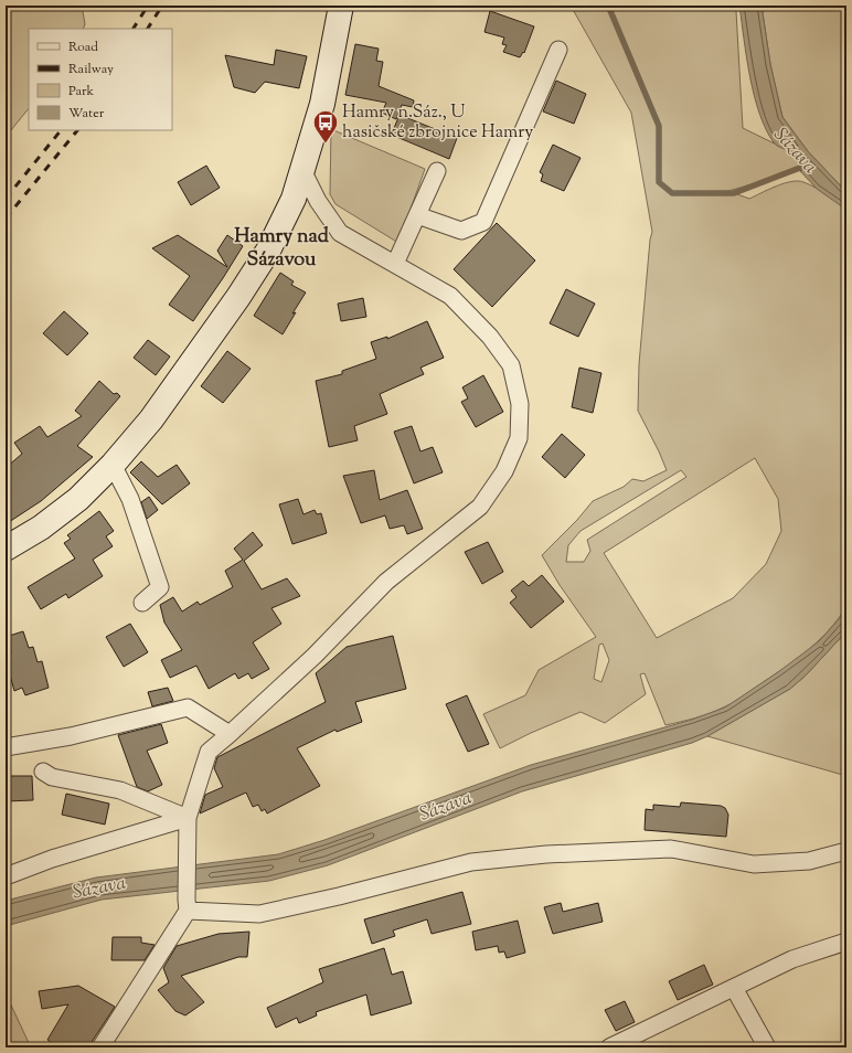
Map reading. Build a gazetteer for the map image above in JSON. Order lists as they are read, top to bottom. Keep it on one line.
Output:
{"districts":["Hamry nad Sázavou"],"water":["Sázava"],"places":{"bus stop":["Hamry n.Sáz., U hasičské zbrojnice Hamry"]},"legend":["Road","Railway","Park","Water"]}
